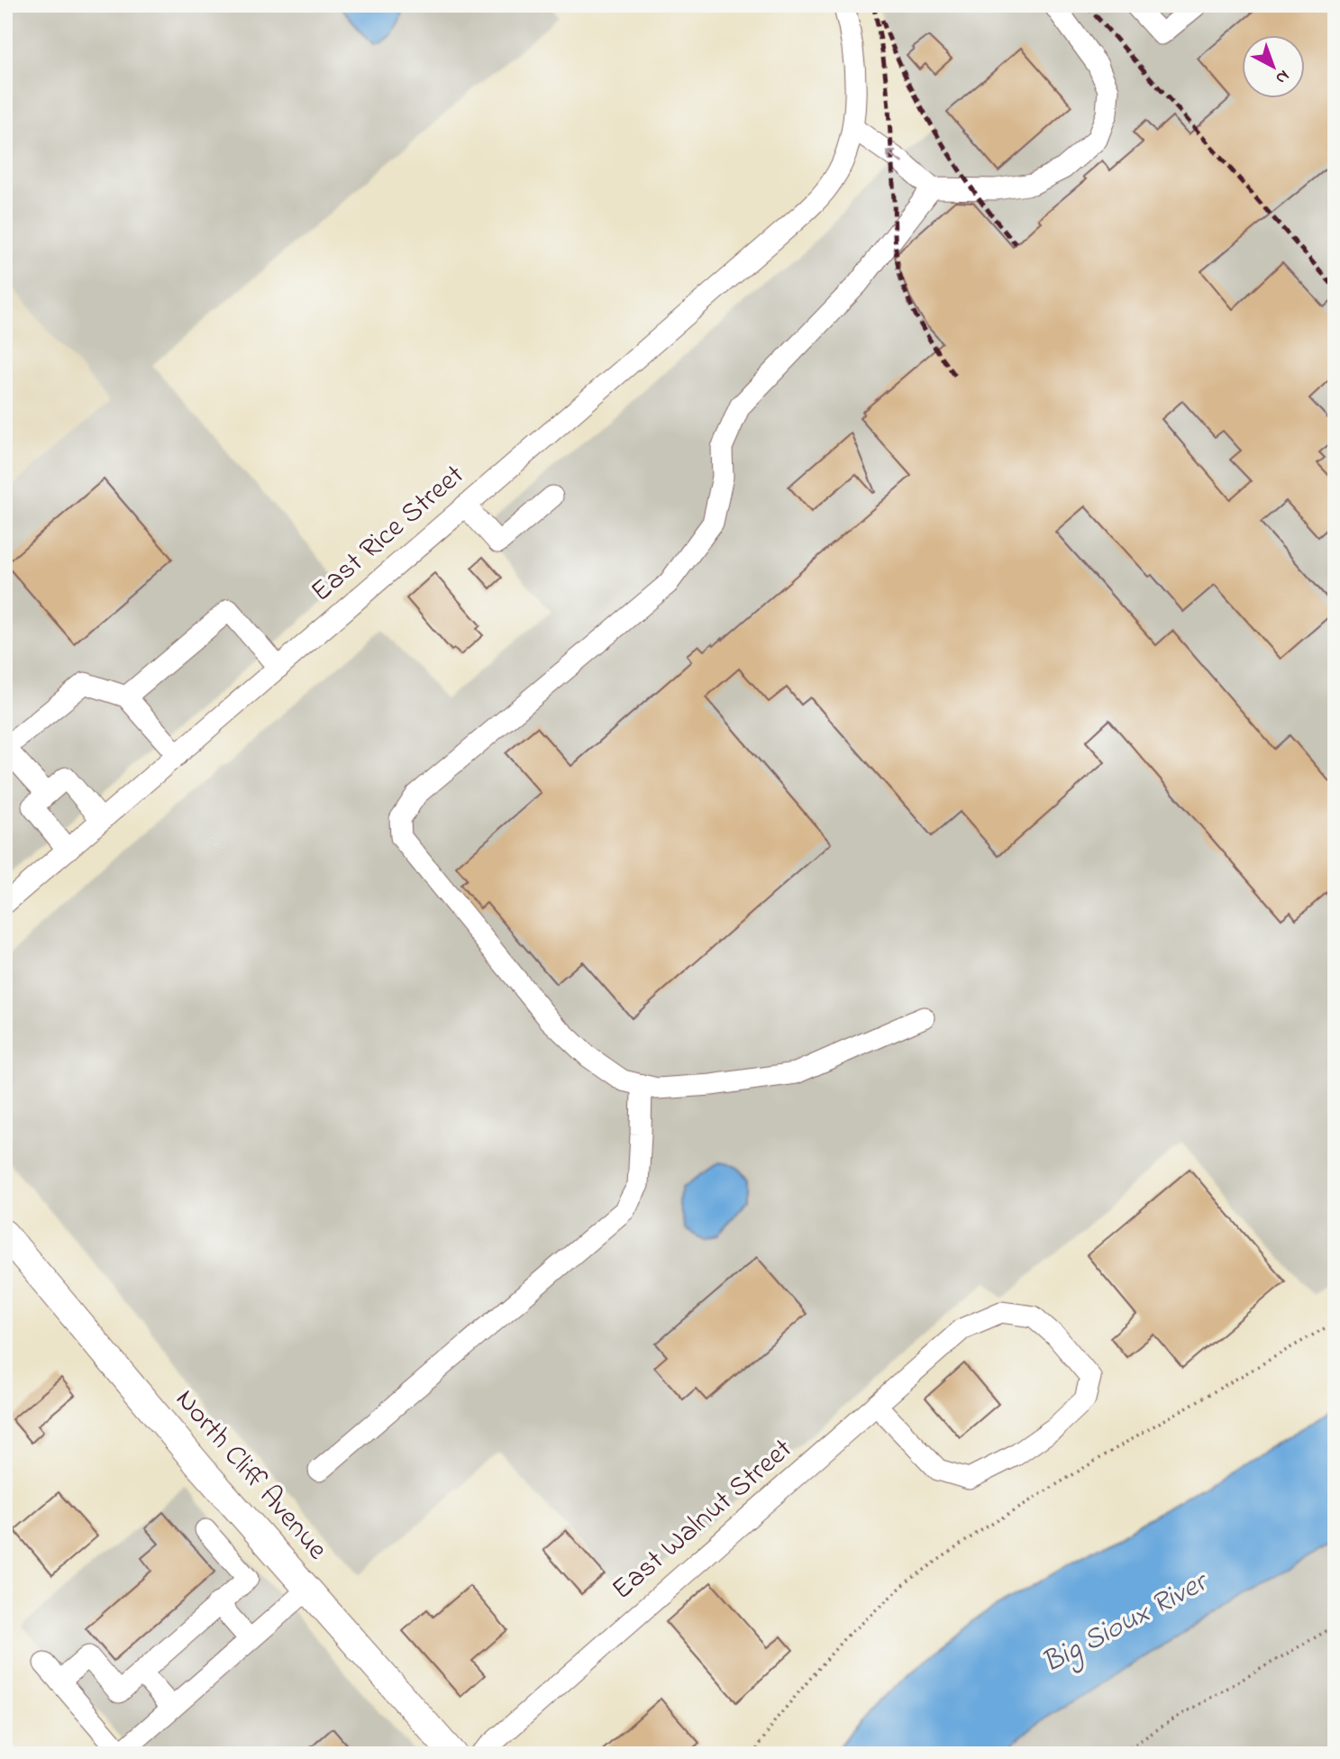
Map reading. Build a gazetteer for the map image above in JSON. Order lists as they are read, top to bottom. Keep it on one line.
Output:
{"streets":{"main road":["North Cliff Avenue"],"street":["East Rice Street","East Walnut Street"]},"water":["Big Sioux River"],"north":"bottom right"}
